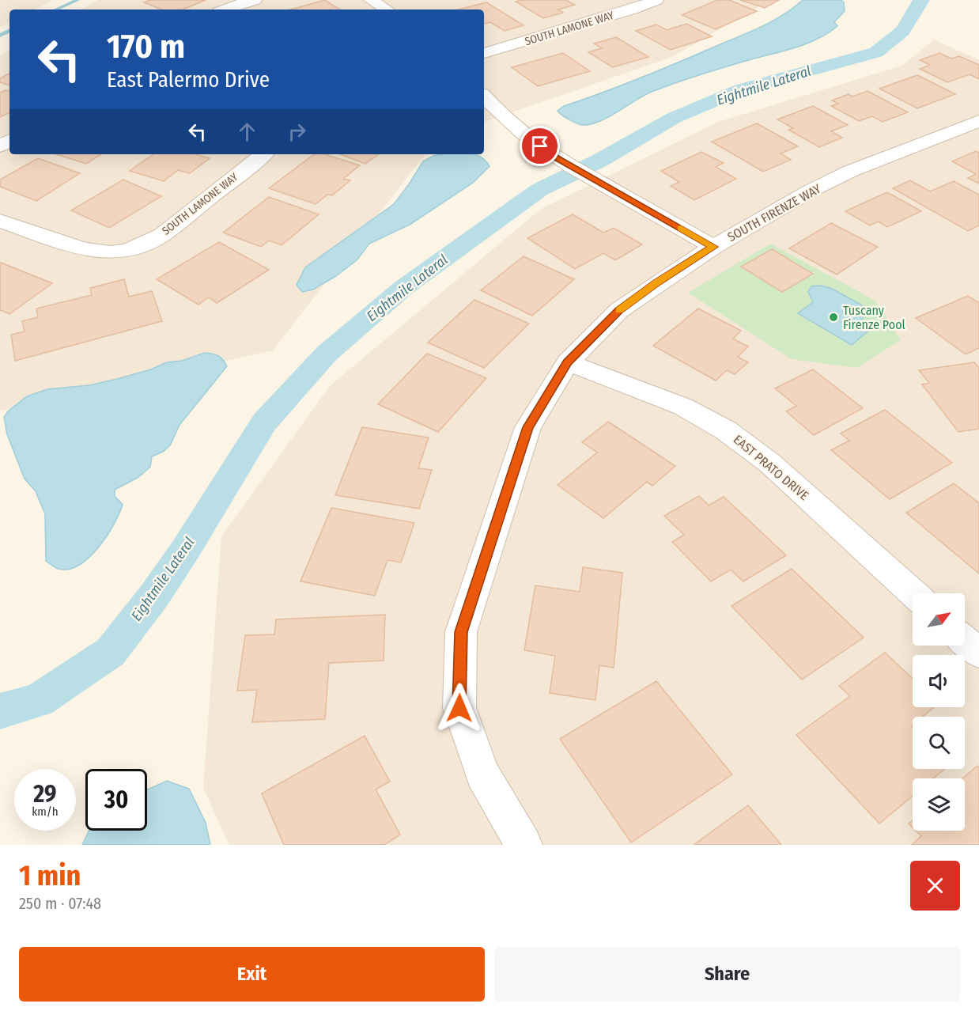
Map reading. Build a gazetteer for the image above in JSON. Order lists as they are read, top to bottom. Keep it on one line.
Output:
{"streets":{"street":["SOUTH LAMONE WAY","SOUTH FIRENZE WAY","EAST PRATO DRIVE"]},"crossings":[["SOUTH FIRENZE WAY","EAST PRATO DRIVE"]],"water":["Eightmile Lateral"],"places":["Tuscany Firenze Pool"],"north":"top right","page":{"turn":["170 m","East Palermo Drive"],"speed":"29 km/h","limit":"30","heading":["1 min","250 m · 07:48"],"buttons":["Exit","Share"]}}
